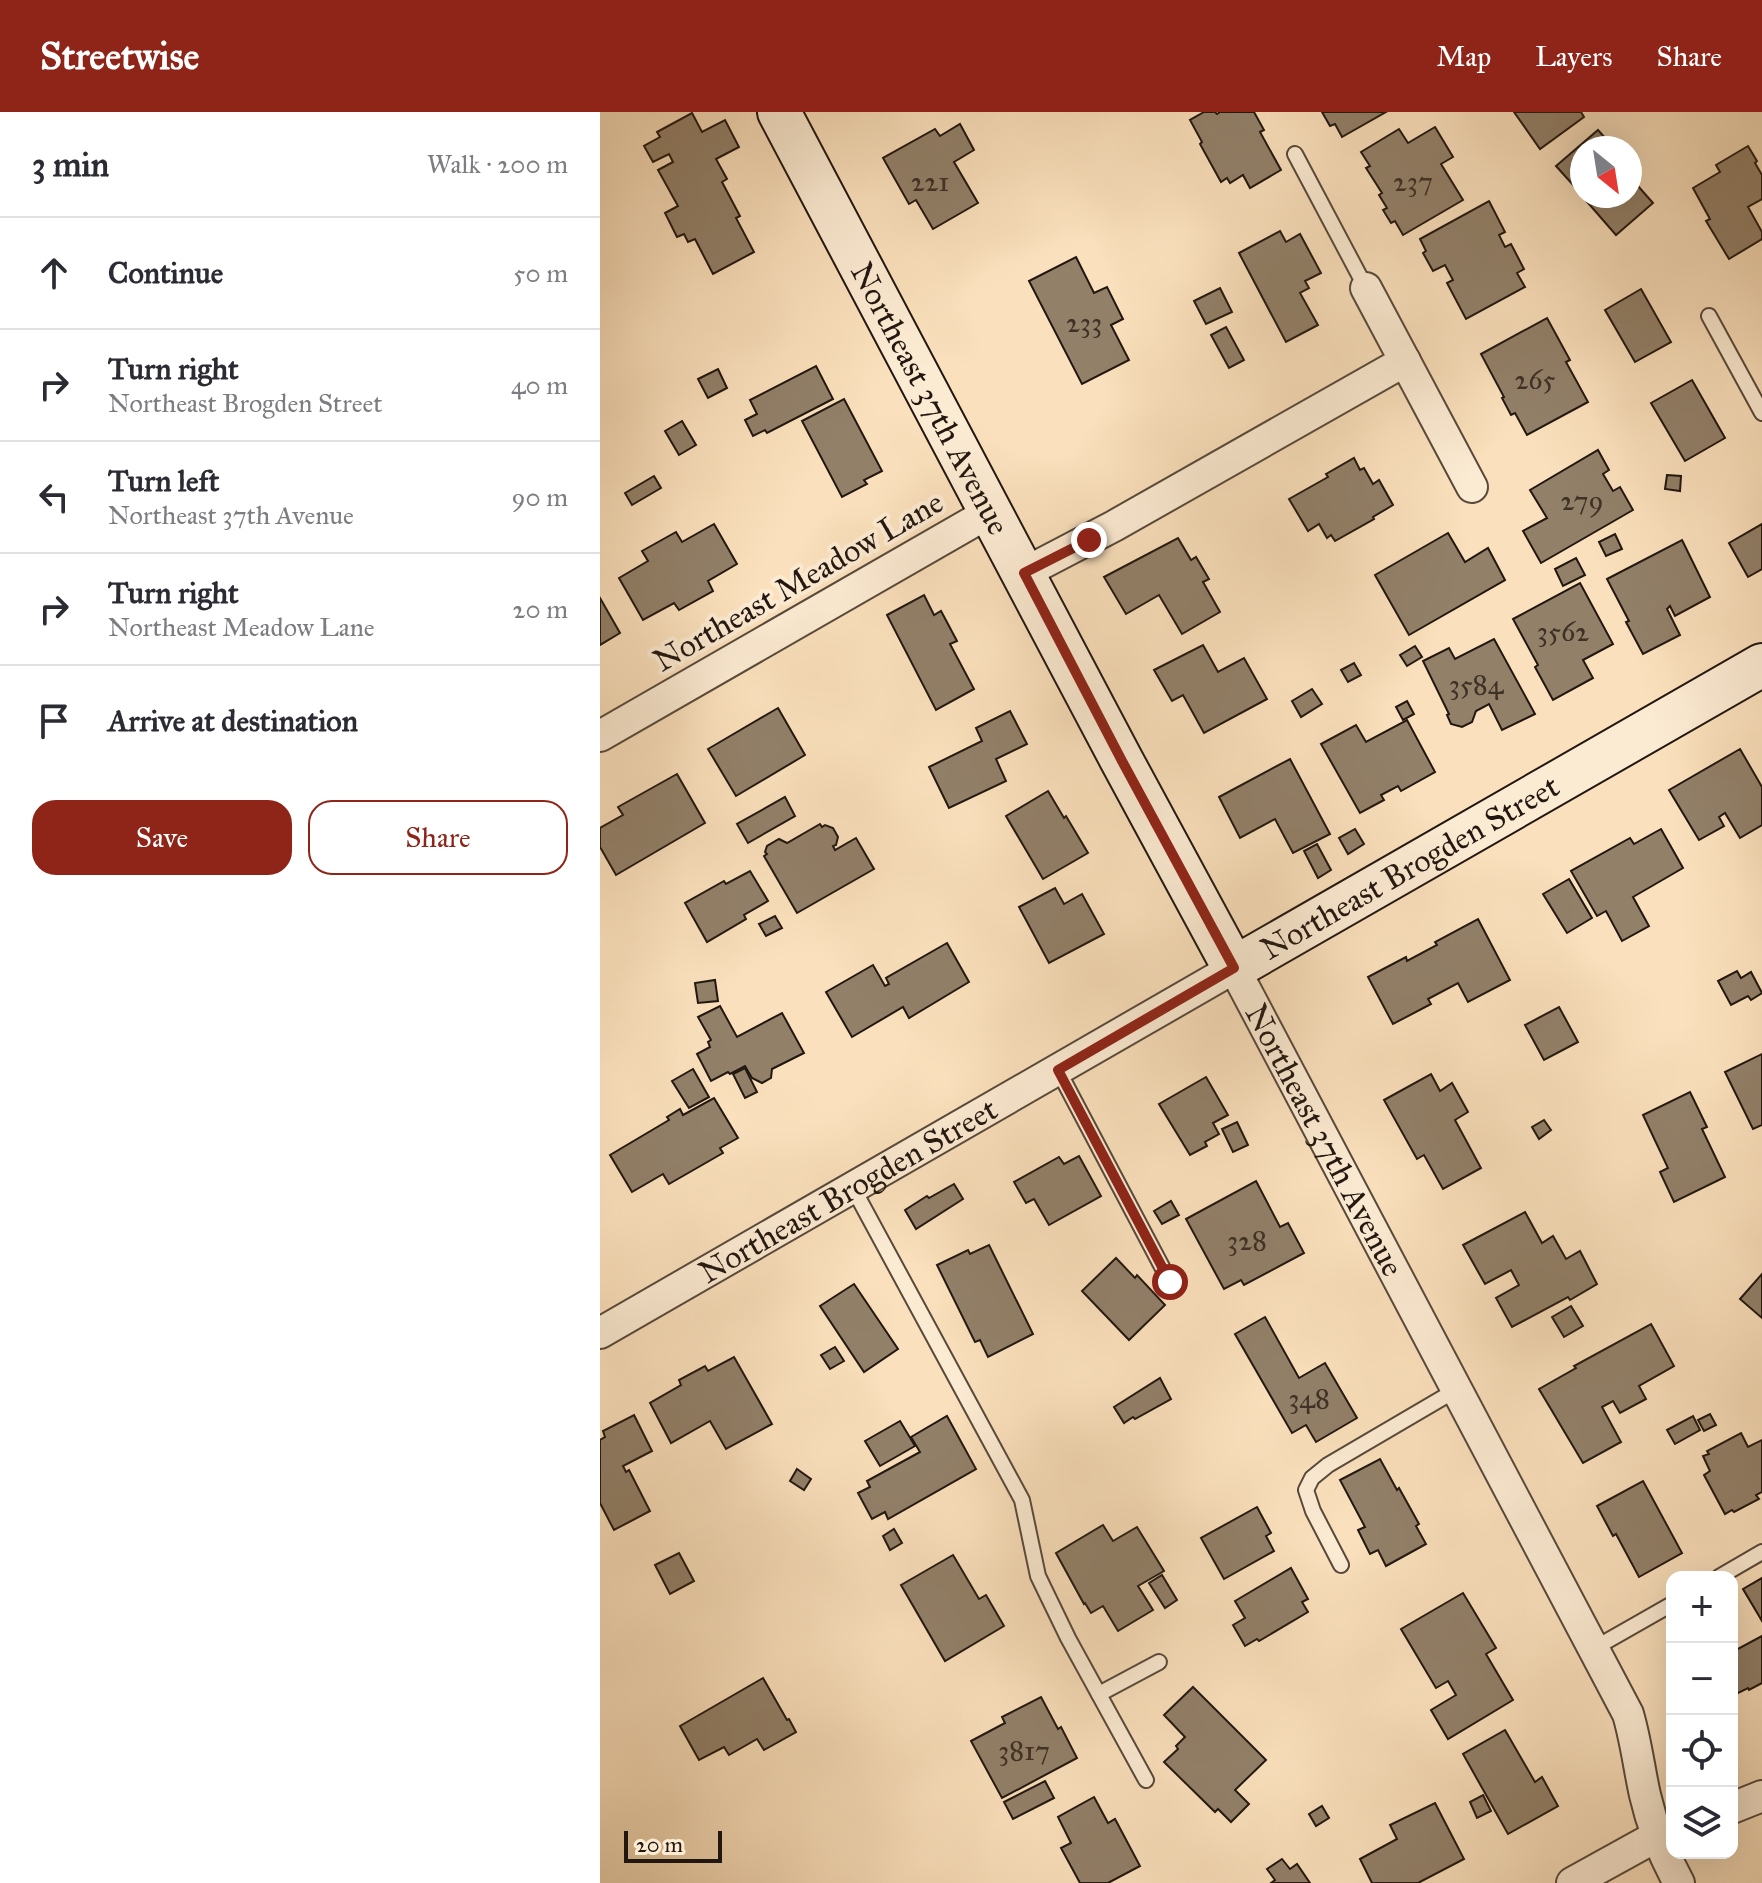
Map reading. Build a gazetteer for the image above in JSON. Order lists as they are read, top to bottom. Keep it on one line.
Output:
{"streets":{"street":["Northeast 37th Avenue","Northeast Meadow Lane","Northeast Brogden Street"]},"crossings":[["Northeast 37th Avenue","Northeast Meadow Lane"],["Northeast 37th Avenue","Northeast Brogden Street"]],"house_numbers":["221","237","233","265","279","3562","3584","328","348","3817"],"scale_bar":"20 m","north":"bottom right","page":{"header":"Streetwise","nav":["Map","Layers","Share"],"heading":["3 min","Walk · 200 m"],"list":[["Continue","50 m"],["Turn right","Northeast Brogden Street","40 m"],["Turn left","Northeast 37th Avenue","90 m"],["Turn right","Northeast Meadow Lane","20 m"],"Arrive at destination"],"buttons":["Save","Share"],"map_buttons":["+","−"],"scale":"20 m"}}
